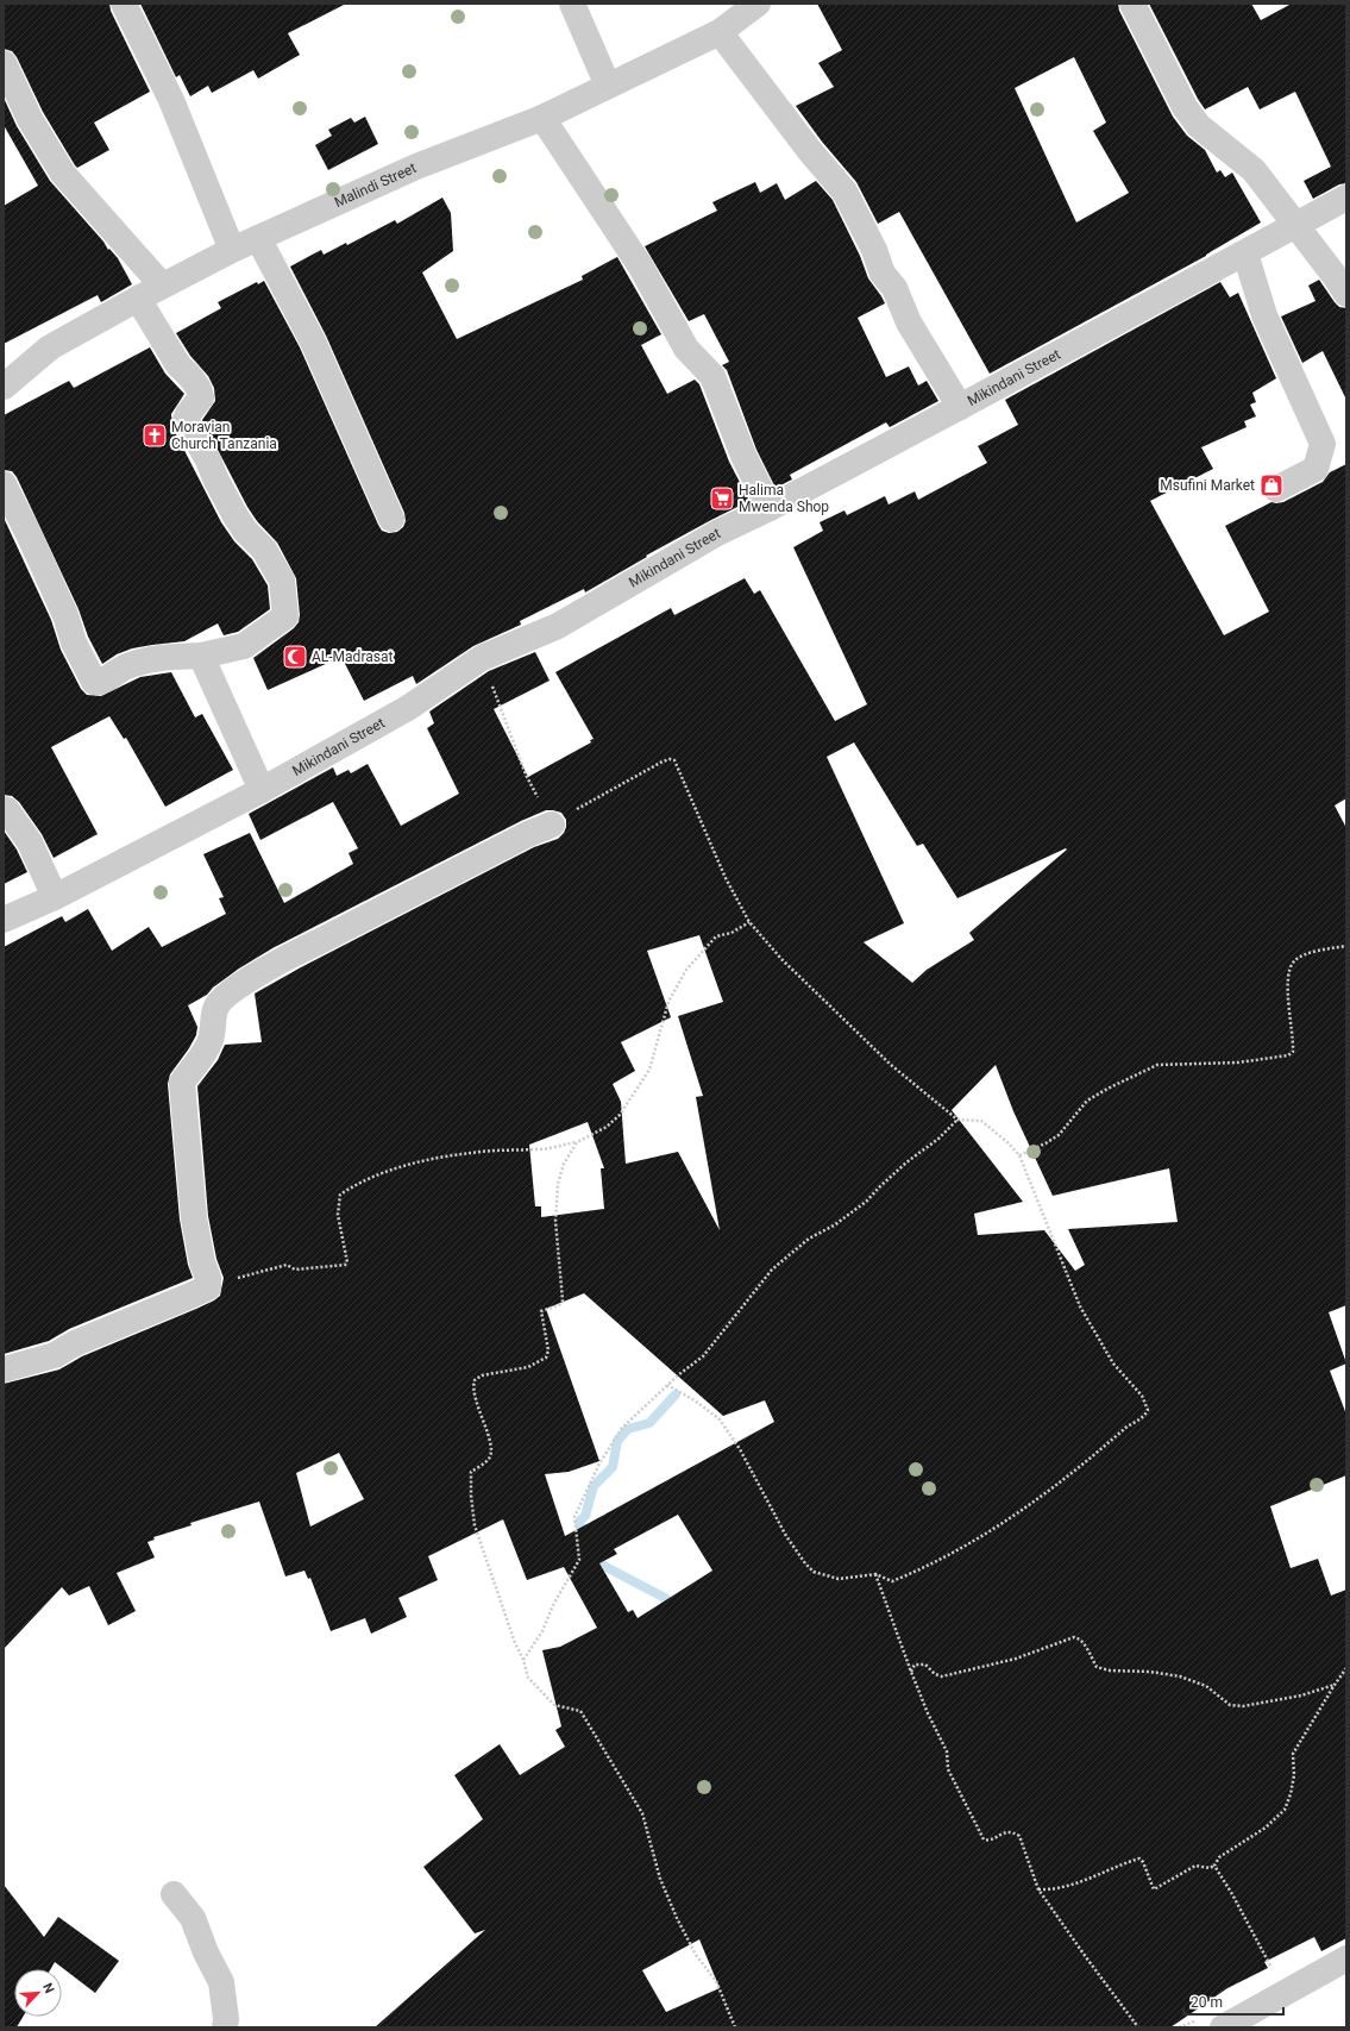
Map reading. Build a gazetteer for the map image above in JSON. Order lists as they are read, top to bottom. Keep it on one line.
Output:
{"streets":{"street":["Malindi Street","Mikindani Street"]},"places":{"church":["Moravian Church Tanzania"],"shop":["Msufini Market"],"supermarket":["Halima Mwenda Shop"],"mosque":["AL-Madrasat"]},"scale_bar":"20 m","north":"top right"}
